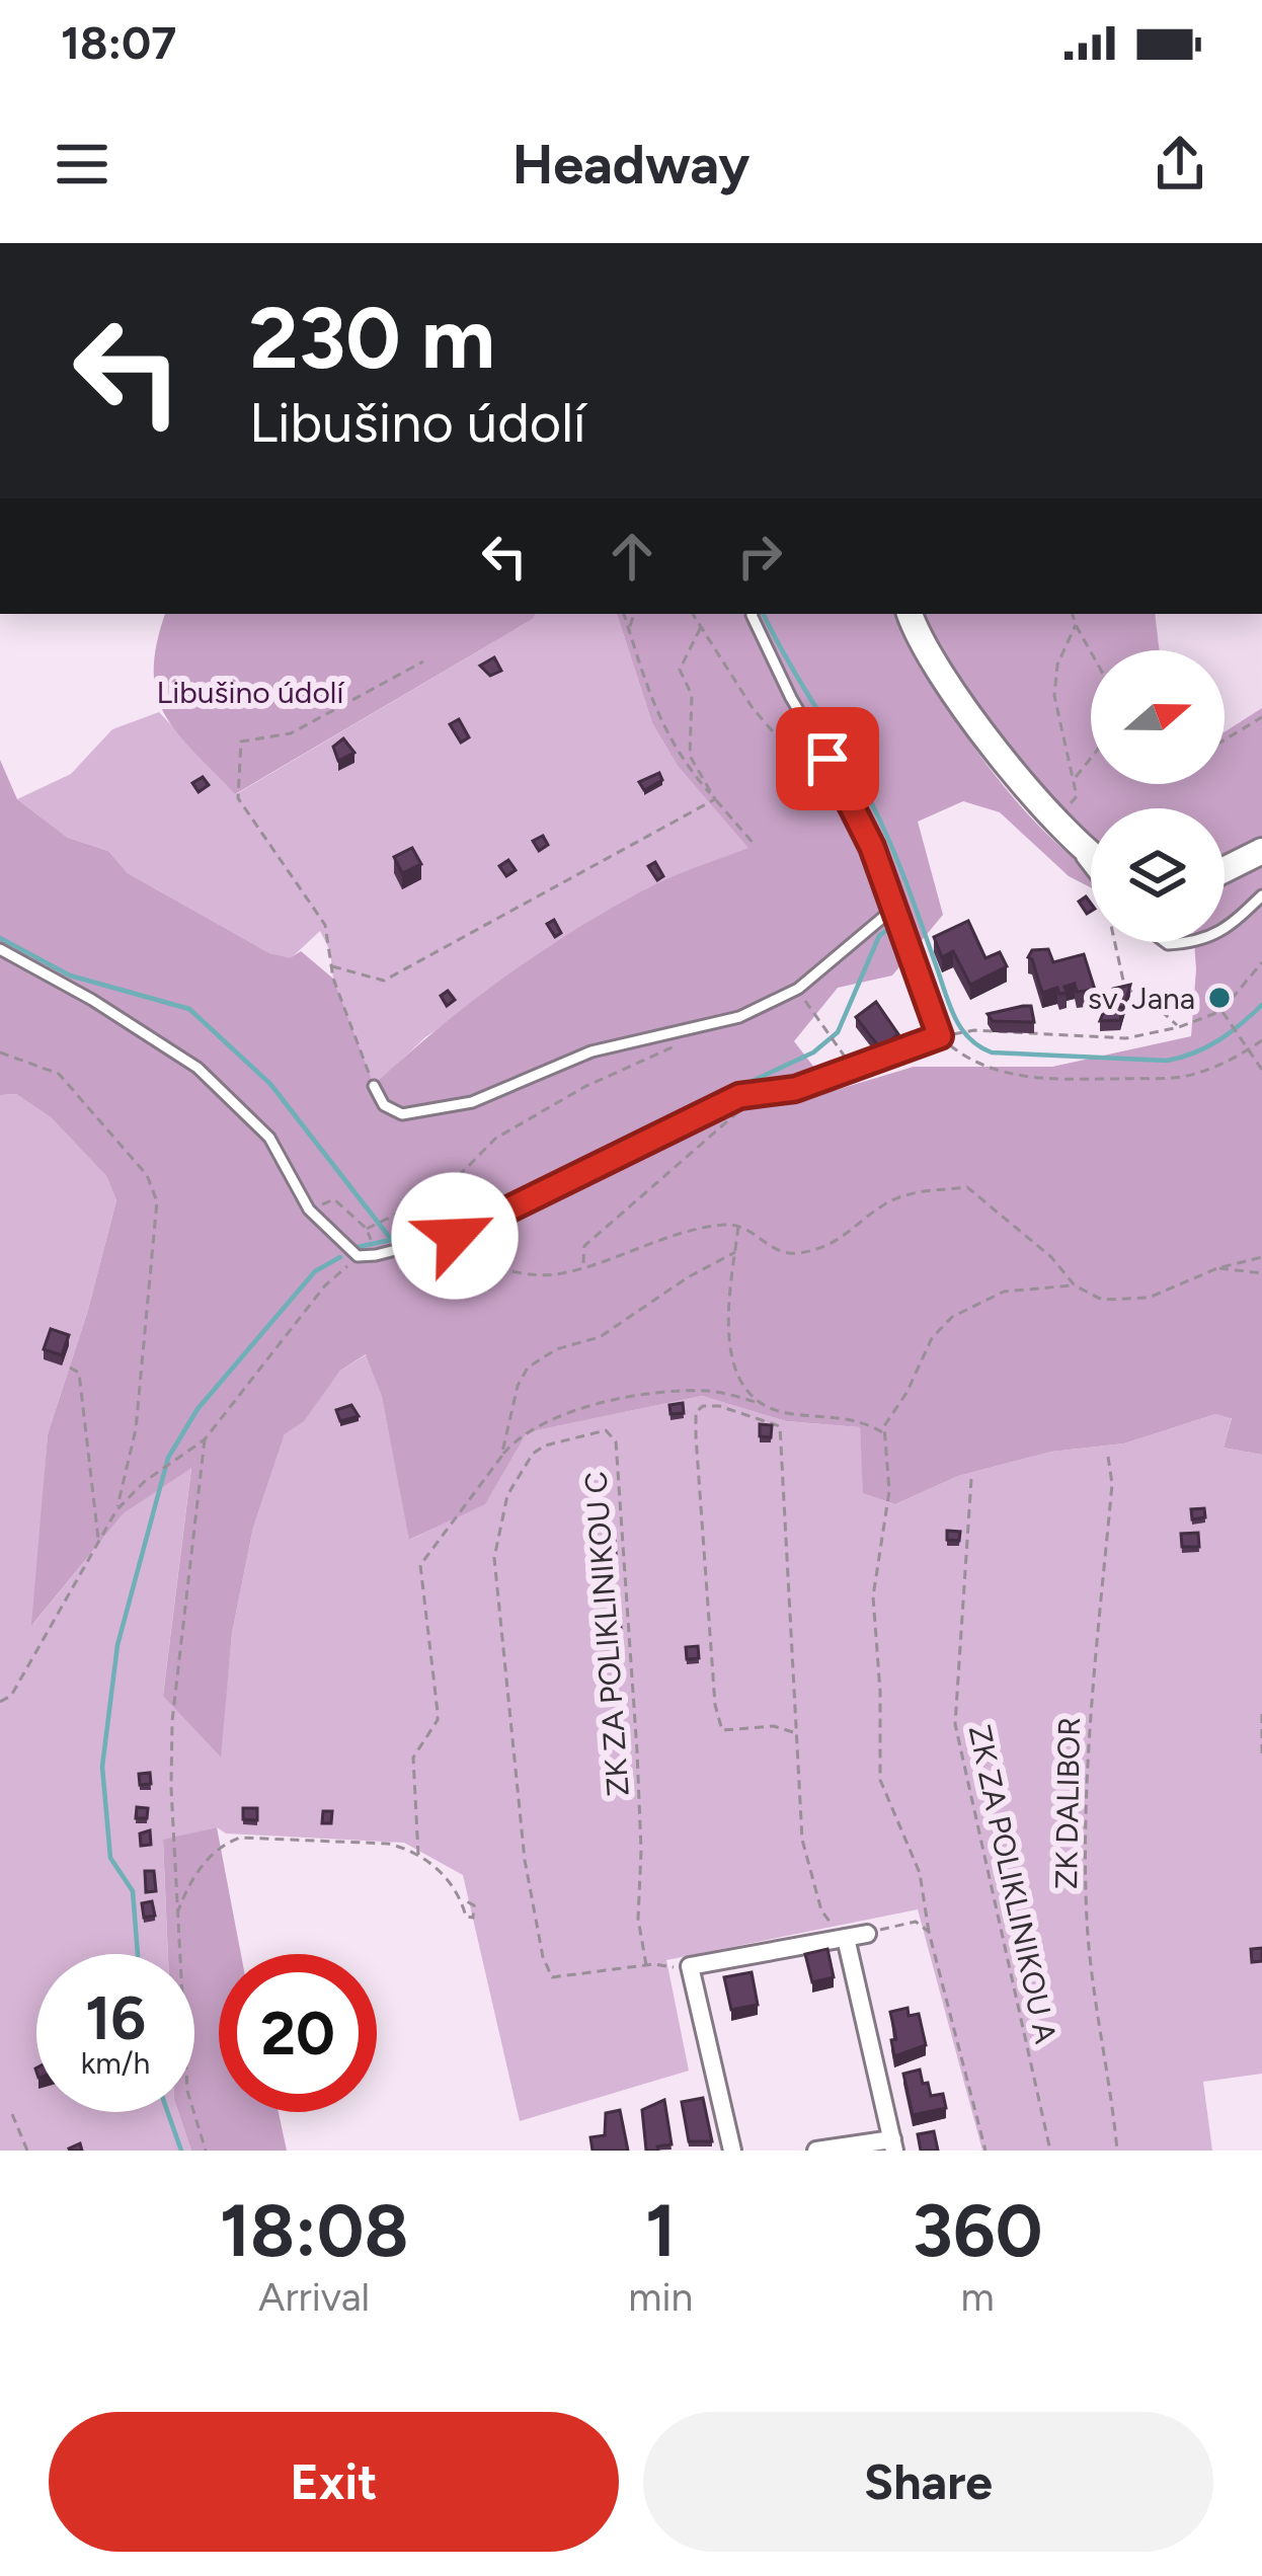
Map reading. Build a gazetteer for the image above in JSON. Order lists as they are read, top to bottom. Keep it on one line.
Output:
{"streets":{"path":["ZK ZA POLIKLINIKOU C","ZK DALIBOR","ZK ZA POLIKLINIKOU A"]},"parks":["Libušino údolí"],"places":["sv. Jana"],"north":"right","page":{"status":"18:07","header":"Headway","turn":["230 m","Libušino údolí"],"speed":"16 km/h","limit":"20","eta":["18:08","Arrival","1","min","360","m"],"buttons":["Exit","Share"]}}
